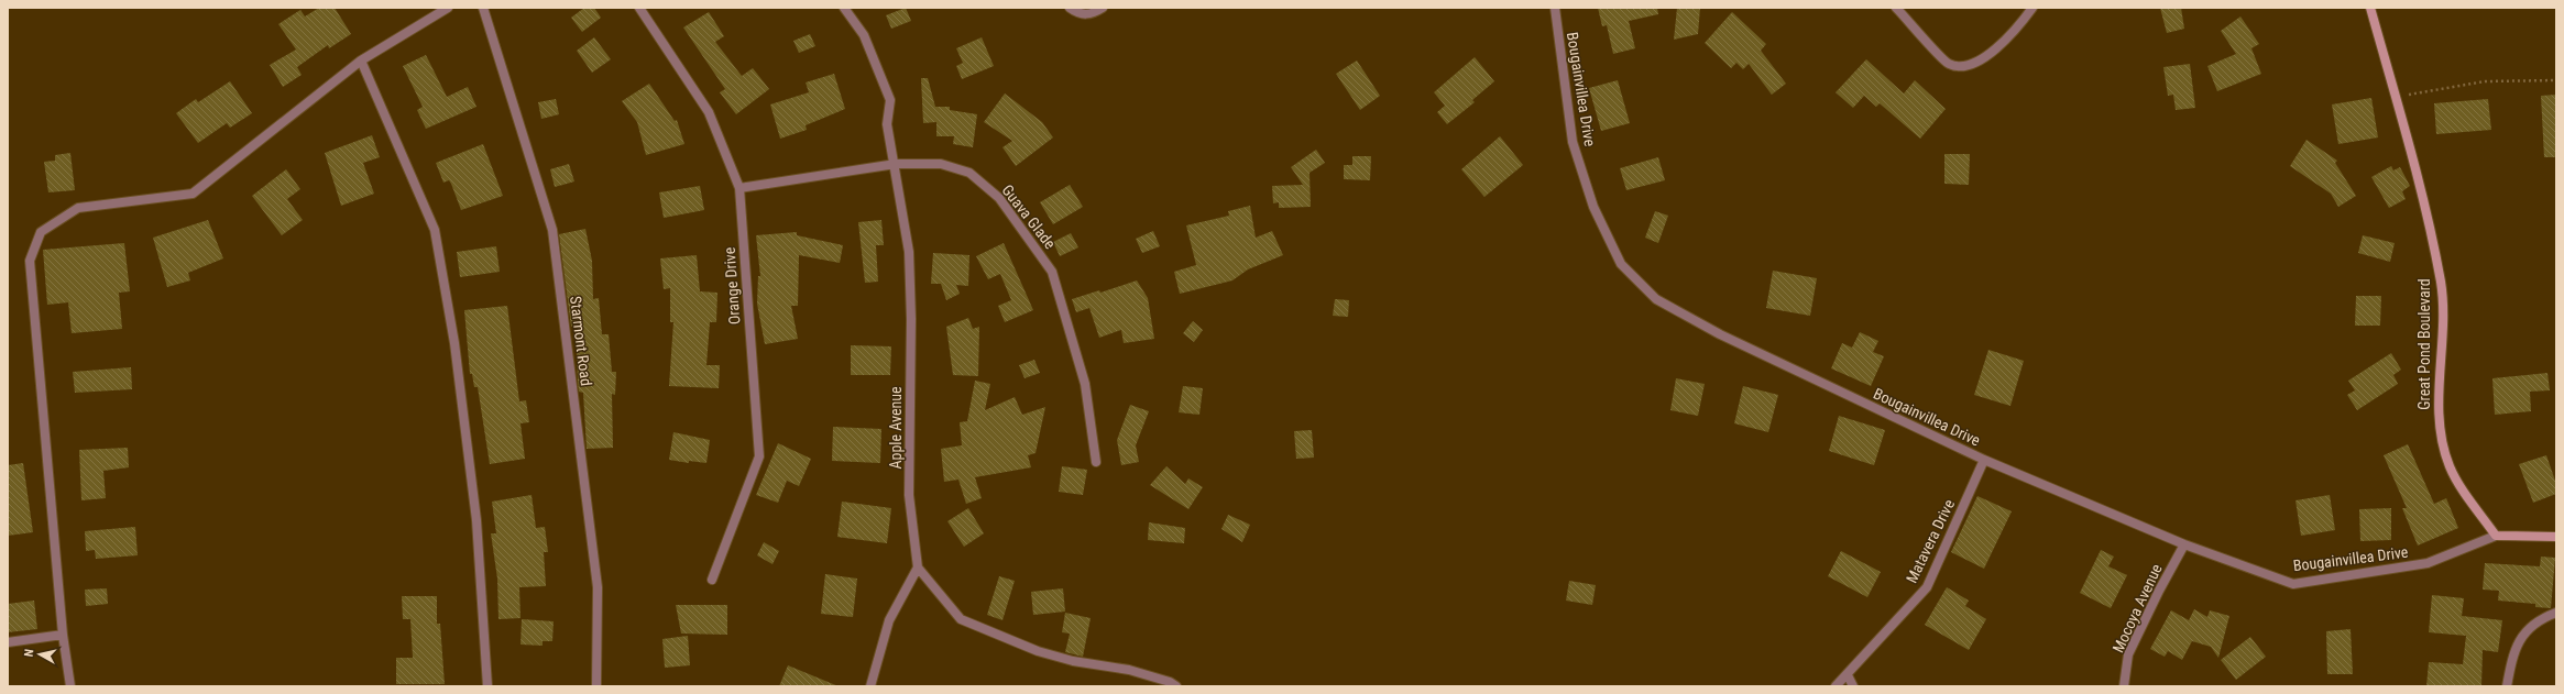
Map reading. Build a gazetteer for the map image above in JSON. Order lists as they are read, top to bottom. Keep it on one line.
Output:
{"streets":{"street":["Bougainvillea Drive","Guava Glade","Orange Drive","Starmont Road","Great Pond Boulevard","Apple Avenue","Matavera Drive","Mocoya Avenue"]},"crossings":[["Bougainvillea Drive","Great Pond Boulevard"],["Bougainvillea Drive","Matavera Drive"],["Bougainvillea Drive","Mocoya Avenue"],["Guava Glade","Orange Drive"],["Guava Glade","Apple Avenue"]],"north":"left"}
